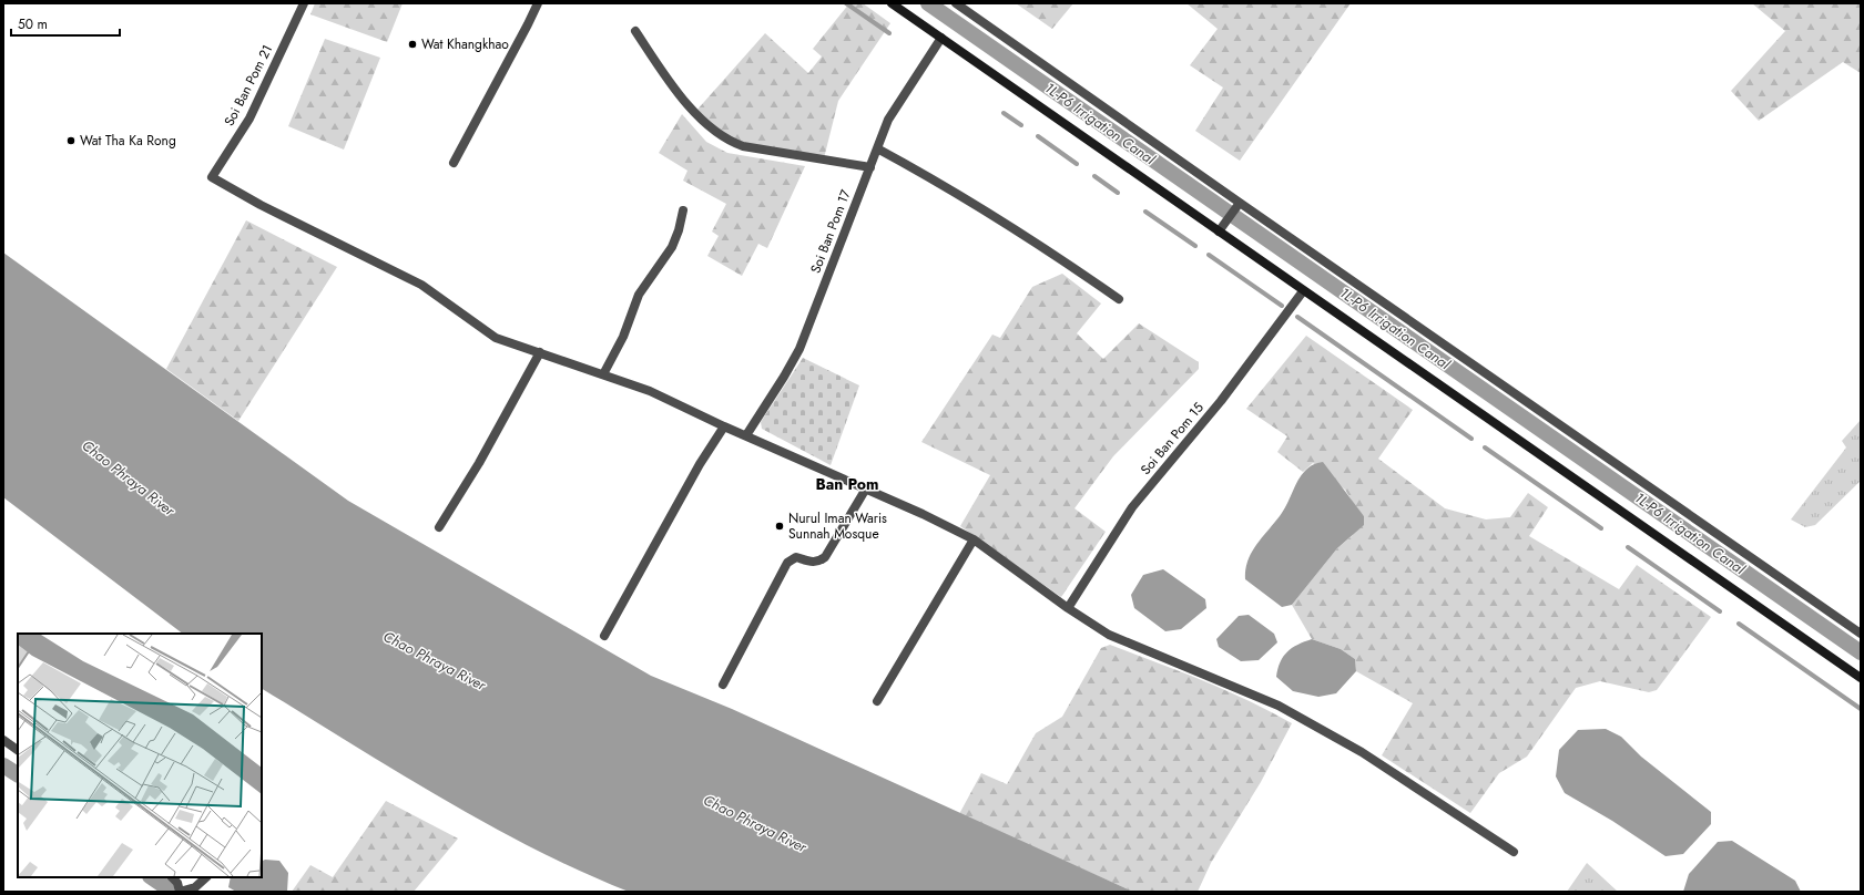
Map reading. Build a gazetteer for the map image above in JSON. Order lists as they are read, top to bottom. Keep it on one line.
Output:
{"streets":{"street":["Soi Ban Pom 21","Soi Ban Pom 17","Soi Ban Pom 15"]},"districts":["Ban Pom"],"water":["1L-P6 Irrigation Canal","Chao Phraya River"],"places":["Wat Khangkhao","Wat Tha Ka Rong","Nurul Iman Waris Sunnah Mosque"],"scale_bar":"50 m"}
